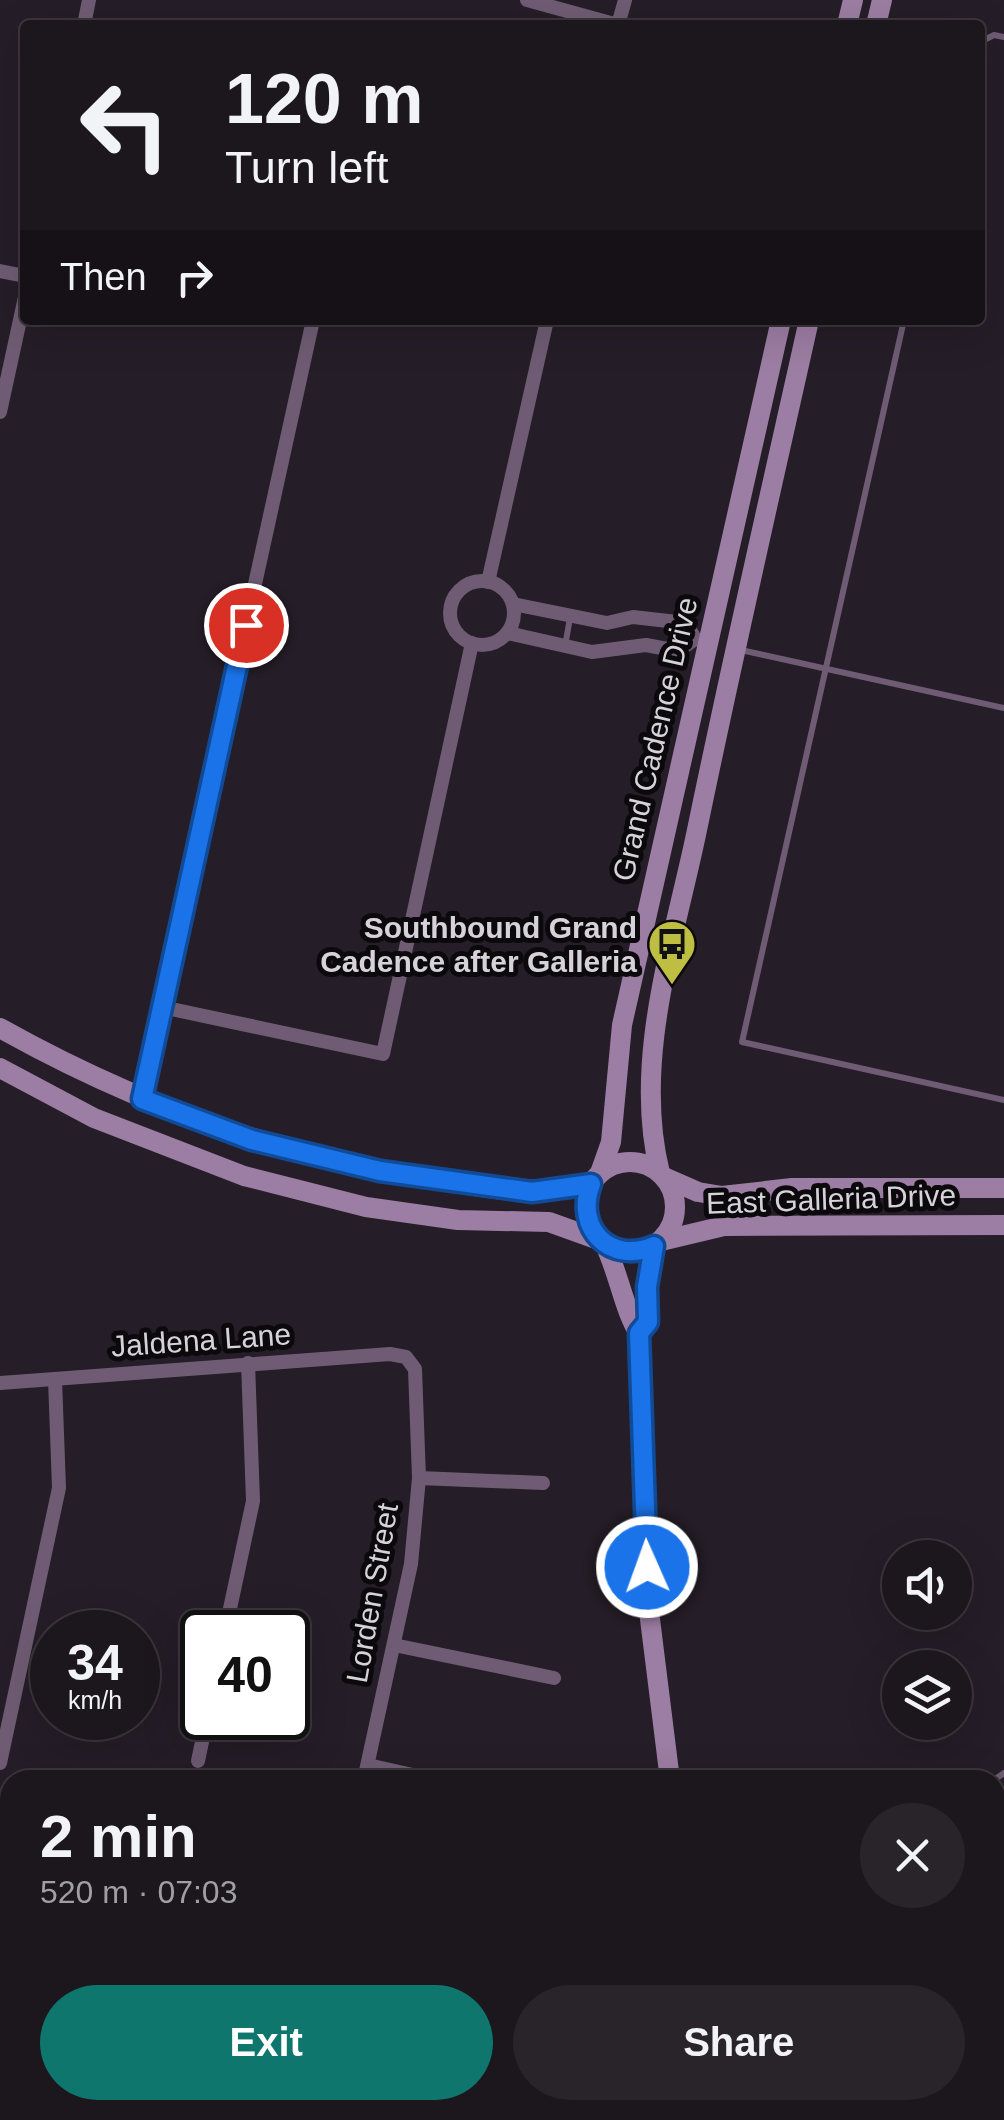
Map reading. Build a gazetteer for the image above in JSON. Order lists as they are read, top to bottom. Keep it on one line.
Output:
{"streets":{"main road":["Grand Cadence Drive","East Galleria Drive"],"street":["Jaldena Lane","Lorden Street"]},"crossings":[["Grand Cadence Drive","East Galleria Drive"],["Jaldena Lane","Lorden Street"]],"places":{"bus stop":["Southbound Grand Cadence after Galleria"]},"page":{"turn":["120 m","Turn left"],"then":"Then","speed":"34 km/h","limit":"40","heading":["2 min","520 m · 07:03"],"buttons":["Exit","Share"]}}
